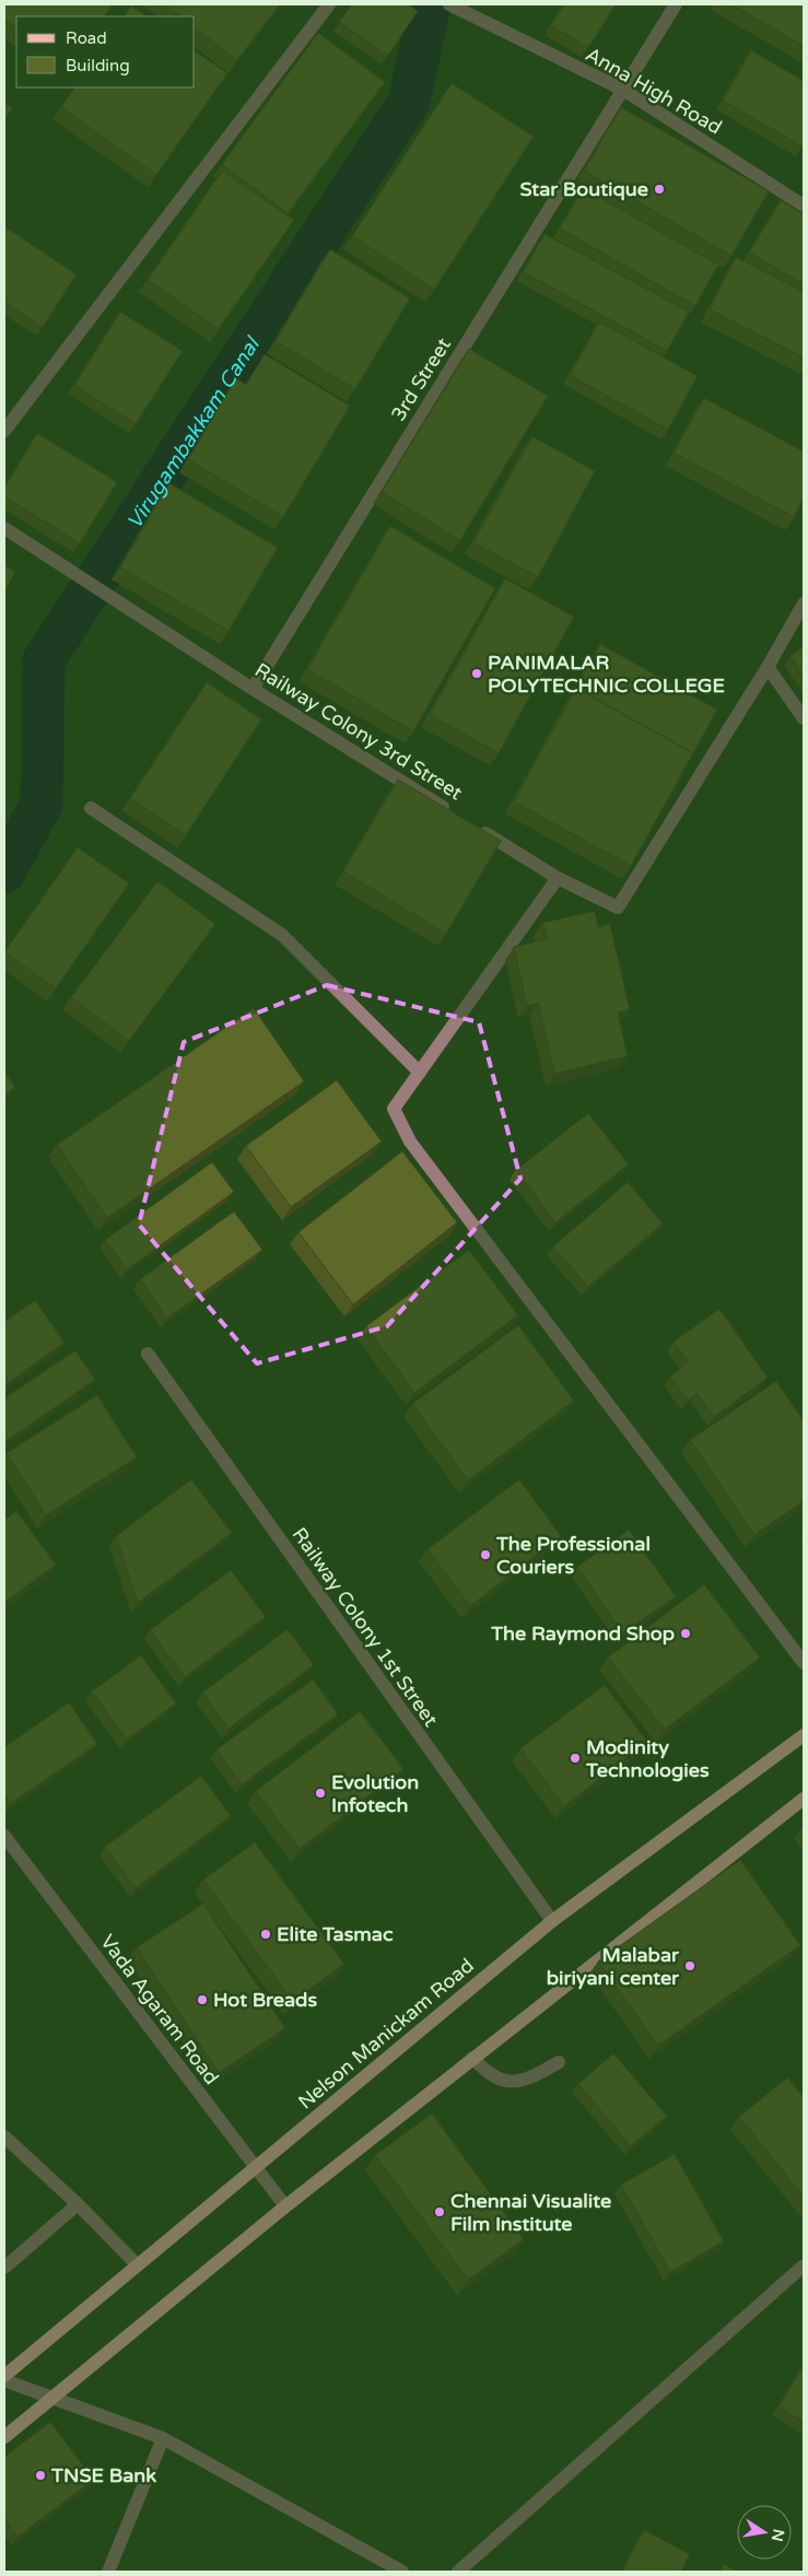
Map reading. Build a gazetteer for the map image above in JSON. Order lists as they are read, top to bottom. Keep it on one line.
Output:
{"streets":{"main road":["Nelson Manickam Road"],"street":["Anna High Road","3rd Street","Railway Colony 3rd Street","Railway Colony 1st Street","Vada Agaram Road"]},"crossings":[["Anna High Road","3rd Street"],["3rd Street","Railway Colony 3rd Street"],["Railway Colony 1st Street","Nelson Manickam Road"],["Vada Agaram Road","Nelson Manickam Road"]],"water":["Virugambakkam Canal"],"places":["Star Boutique","PANIMALAR POLYTECHNIC COLLEGE","The Professional Couriers","The Raymond Shop","Modinity Technologies","Evolution Infotech","Elite Tasmac","Malabar biriyani center","Hot Breads","Chennai Visualite Film Institute","TNSE Bank"],"legend":["Road","Building"],"north":"right"}
